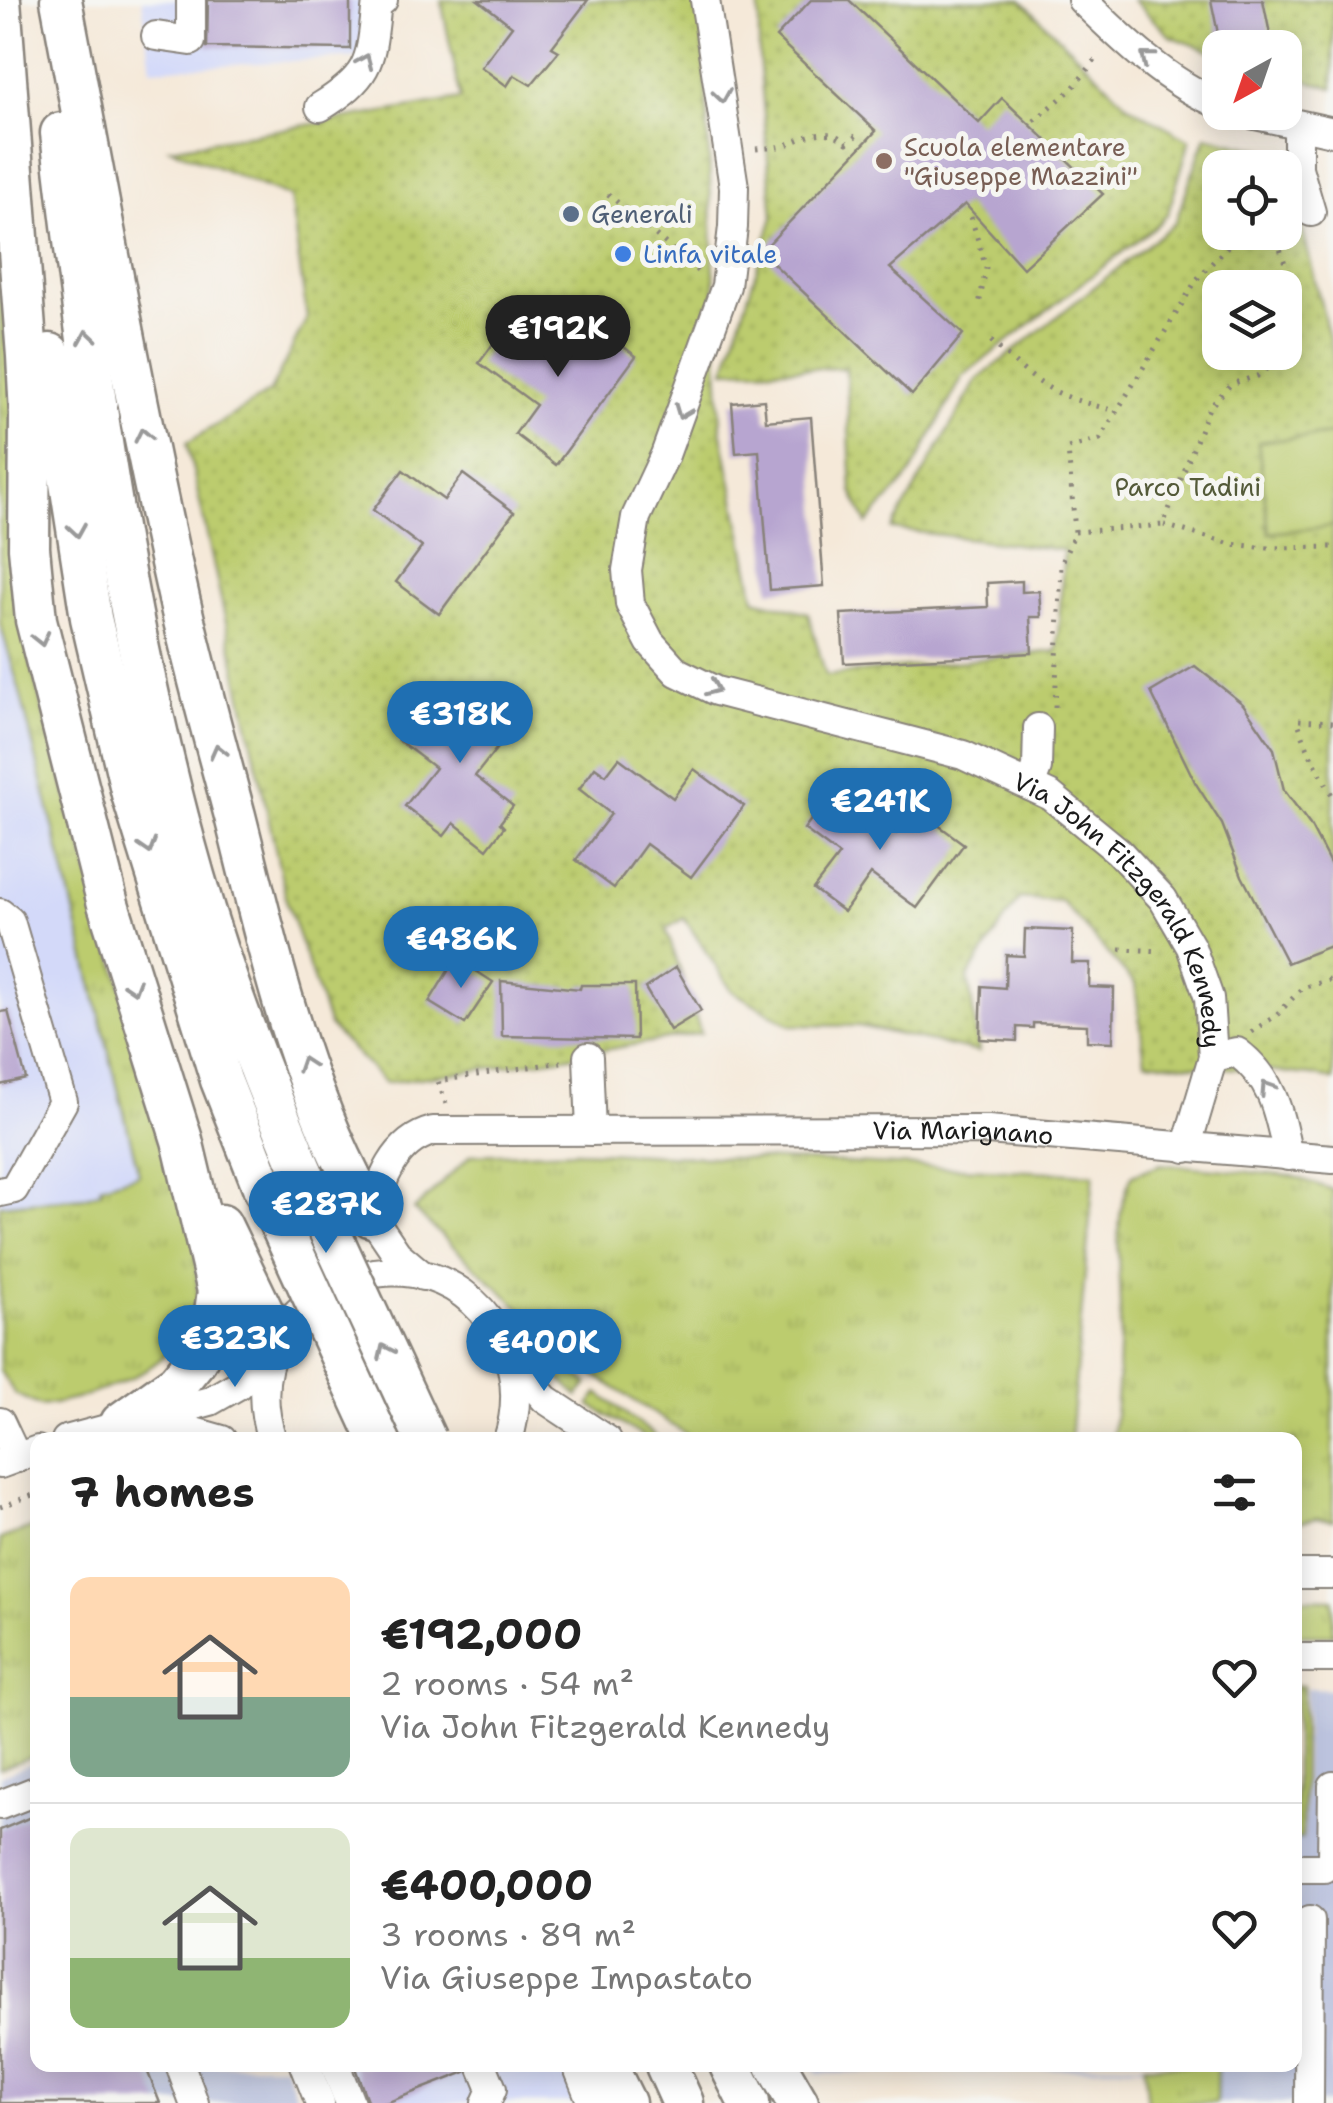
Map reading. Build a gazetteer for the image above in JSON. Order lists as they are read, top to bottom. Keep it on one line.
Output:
{"streets":{"street":["Via John Fitzgerald Kennedy","Via Marignano"]},"crossings":[["Via John Fitzgerald Kennedy","Via Marignano"]],"parks":["Parco Tadini"],"places":["Scuola elementare \"Giuseppe Mazzini\"","Generali","Linfa vitale"],"north":"bottom left","page":{"price":["€192K","€318K","€241K","€486K","€287K","€323K","€400K"],"heading":"7 homes","list":[{"name":"€192,000","note":"2 rooms · 54 m² · Via John Fitzgerald Kennedy"},{"name":"€400,000","note":"3 rooms · 89 m² · Via Giuseppe Impastato"}]}}
